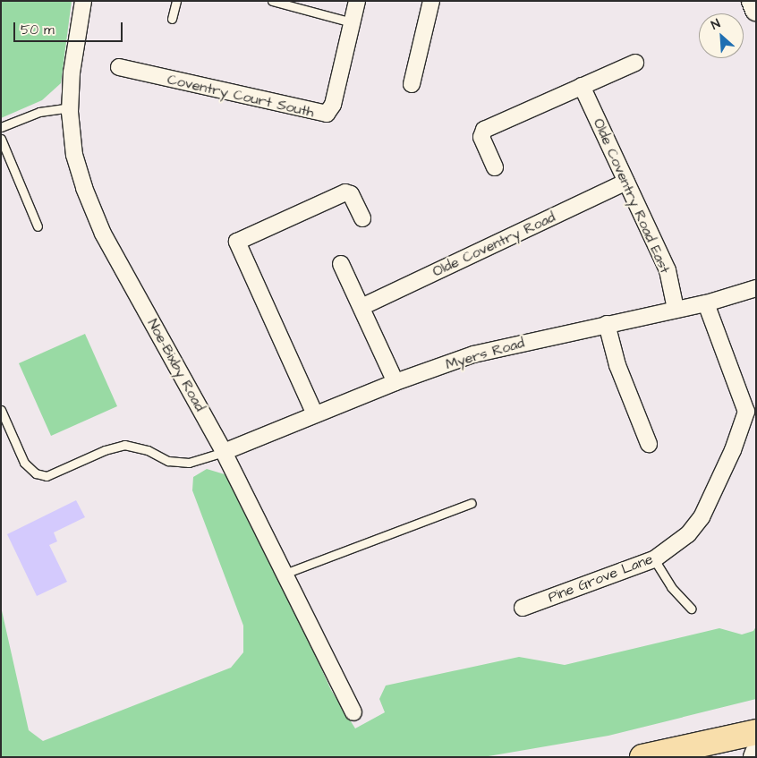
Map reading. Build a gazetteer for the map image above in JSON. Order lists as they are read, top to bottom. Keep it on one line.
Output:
{"streets":{"street":["Coventry Court South","Olde Coventry Road East","Olde Coventry Road","Myers Road","Noe-Bixby Road","Pine Grove Lane"]},"crossings":[["Olde Coventry Road East","Olde Coventry Road"],["Olde Coventry Road East","Myers Road"],["Myers Road","Noe-Bixby Road"],["Myers Road","Pine Grove Lane"]],"scale_bar":"50 m","north":"top left"}
